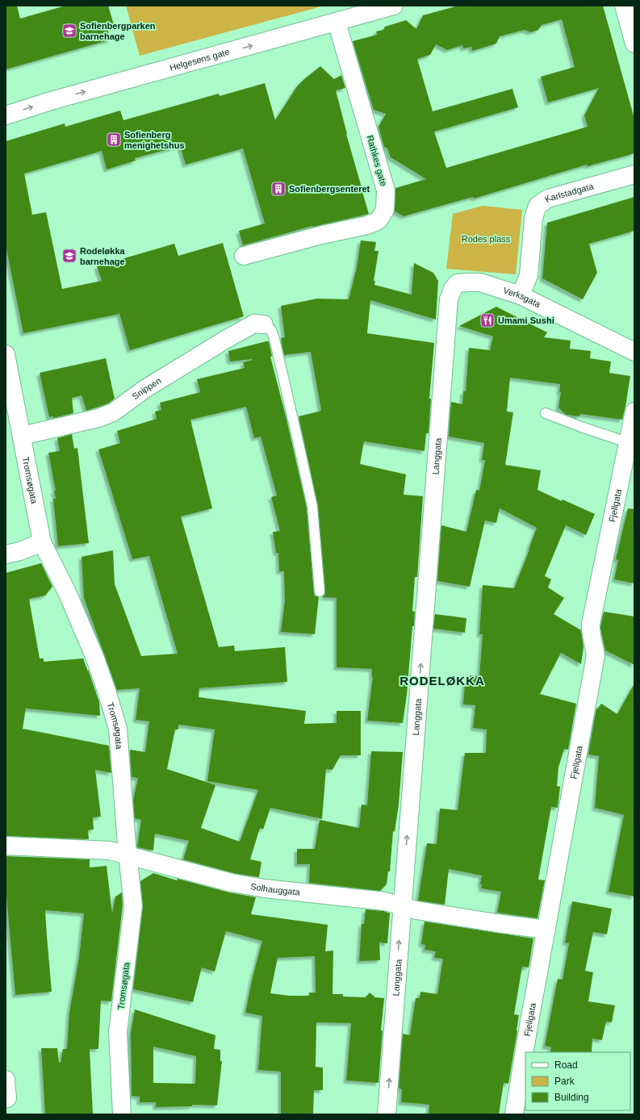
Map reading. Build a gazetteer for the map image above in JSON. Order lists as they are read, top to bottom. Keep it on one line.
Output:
{"streets":{"street":["Helgesens gate","Rathkes gate","Karlstadgata","Verksgata","Snippen","Langgata","Tromsøgata","Fjellgata","Solhauggata"]},"crossings":[["Helgesens gate","Rathkes gate"],["Karlstadgata","Verksgata"],["Verksgata","Langgata"],["Snippen","Tromsøgata"],["Langgata","Solhauggata"],["Tromsøgata","Solhauggata"],["Fjellgata","Solhauggata"]],"one_way":["Helgesens gate","Langgata"],"districts":["RODELØKKA"],"parks":["Rodes plass"],"places":{"school or university":["Sofienbergparken barnehage","Rodeløkka barnehage"],"building":["Sofienberg menighetshus","Sofienbergsenteret"],"restaurant":["Umami Sushi"]},"legend":["Road","Park","Building"]}
